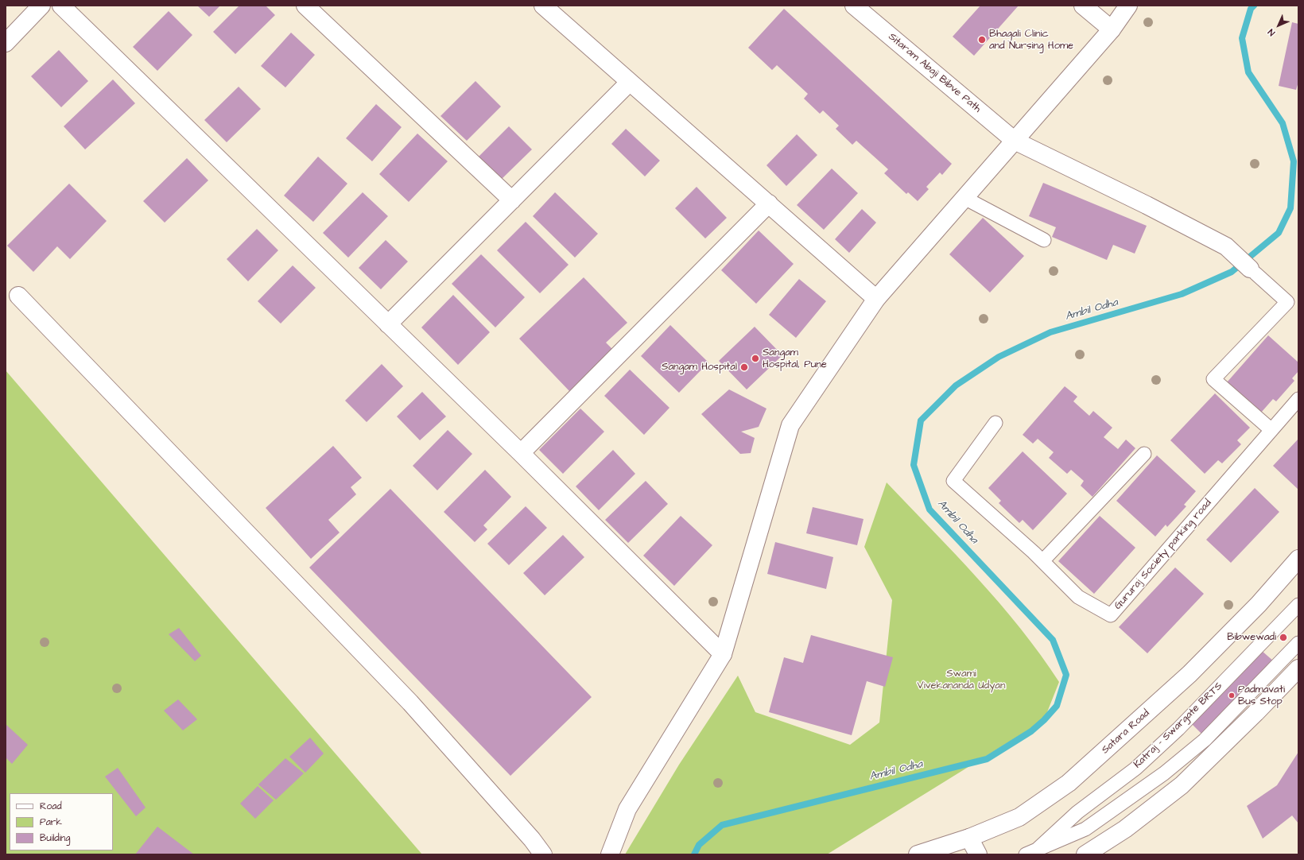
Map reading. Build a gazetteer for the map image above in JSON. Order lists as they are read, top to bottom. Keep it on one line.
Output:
{"streets":{"main road":["Sitaram Abaji Bibve Path","Satara Road"],"lane":["Gururaj Society parking road","Katraj - Swargate BRTS"]},"water":["Ambil Odha"],"parks":["Swami Vivekananda Udyan"],"places":["Bhagali Clinic and Nursing Home","Sangam Hospital, Pune","Sangam Hospital","Bibwewadi","Padmavati Bus Stop"],"legend":["Road","Park","Building"],"north":"bottom left"}
